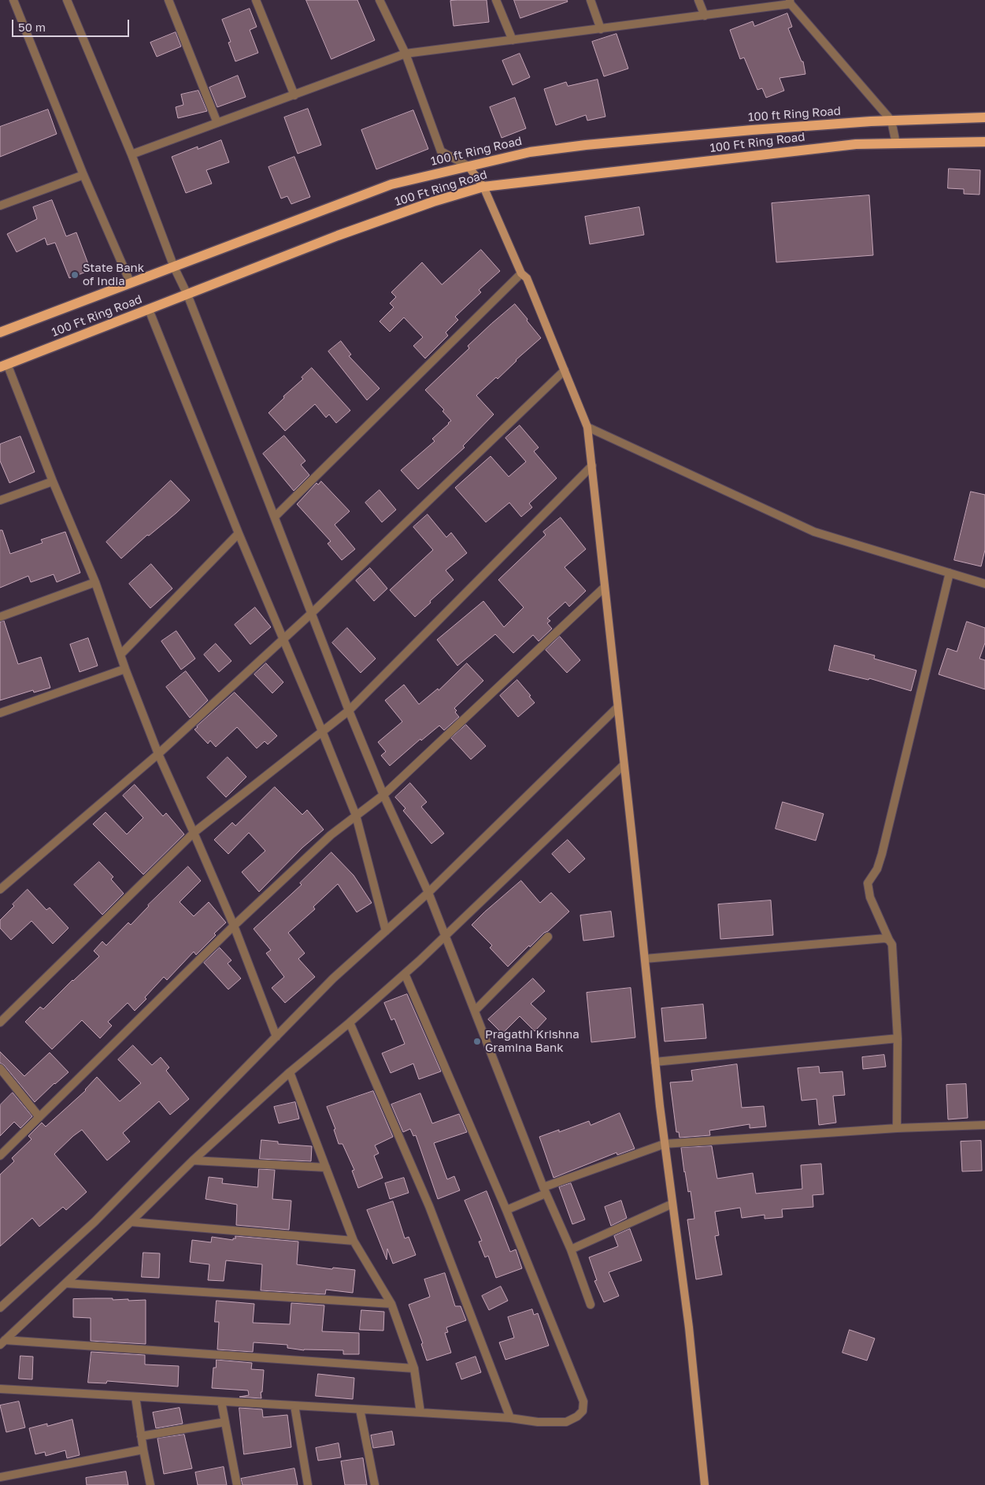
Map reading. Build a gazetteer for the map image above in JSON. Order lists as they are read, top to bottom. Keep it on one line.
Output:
{"streets":{"main road":["100 ft Ring Road","100 Ft Ring Road"]},"places":["State Bank of India","Pragathi Krishna Gramina Bank"],"scale_bar":"50 m"}
